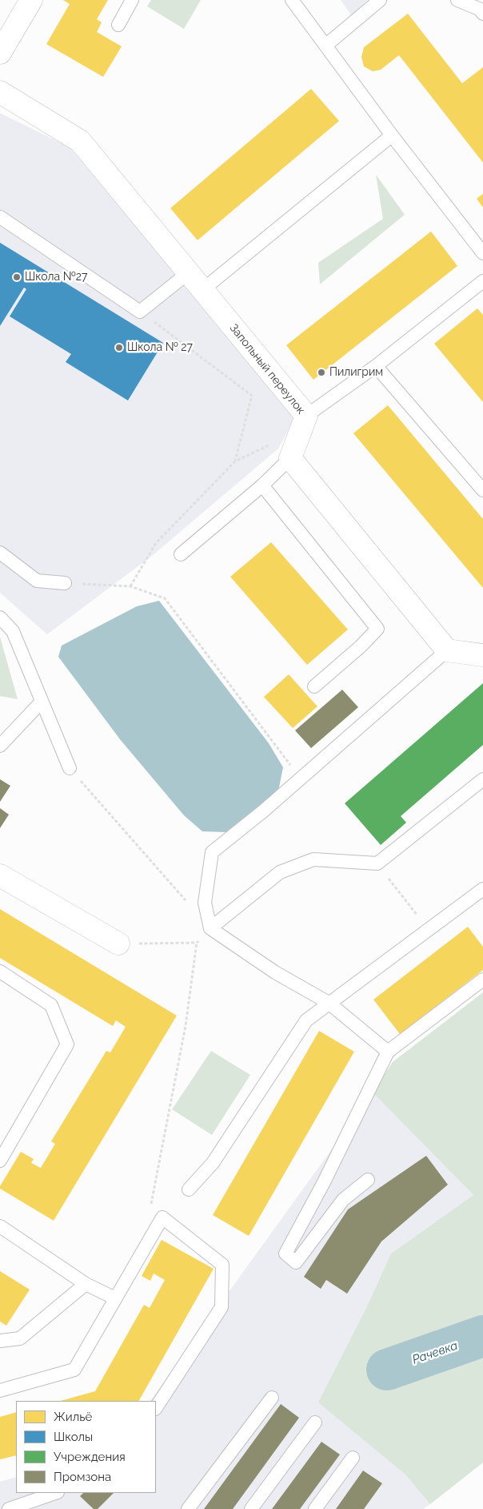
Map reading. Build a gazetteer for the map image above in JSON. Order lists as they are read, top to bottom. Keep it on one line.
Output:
{"streets":{"street":["Запольный переулок"]},"water":["Рачевка"],"places":["Школа №27","Школа № 27","Пилигрим"],"legend":["Жильё","Школы","Учреждения","Промзона"]}
